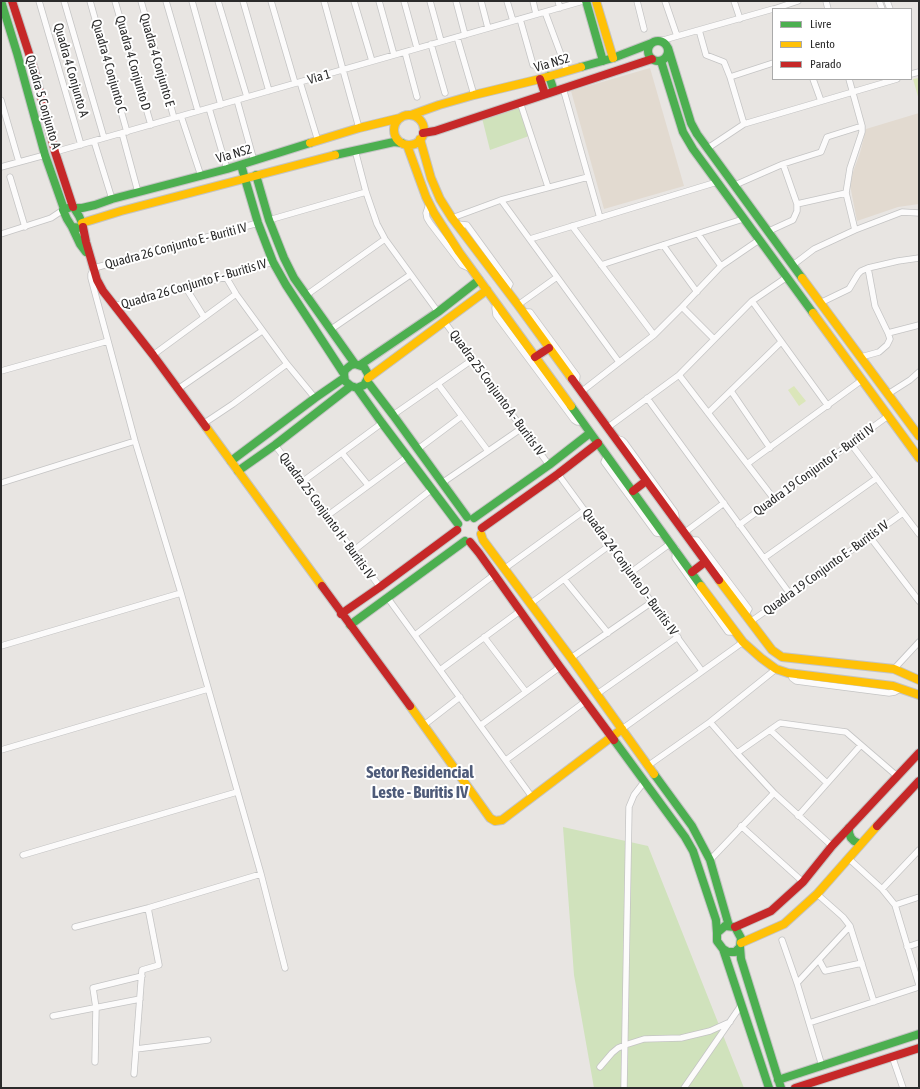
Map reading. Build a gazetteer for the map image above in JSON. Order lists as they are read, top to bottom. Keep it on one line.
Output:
{"streets":{"street":["Quadra 4 Conjunto E","Quadra 4 Conjunto D","Via NS2","Quadra 4 Conjunto C","Quadra 4 Conjunto A","Via 1","Quadra 5 Conjunto A","Quadra 26 Conjunto E - Buriti IV","Quadra 26 Conjunto F - Buritis IV","Quadra 25 Conjunto A - Buritis IV","Quadra 19 Conjunto F - Buriti IV","Quadra 25 Conjunto H - Buritis IV","Quadra 19 Conjunto E - Buritis IV","Quadra 24 Conjunto D - Buritis IV"]},"crossings":[["Quadra 4 Conjunto E","Via 1"],["Quadra 4 Conjunto D","Via 1"],["Via NS2","Quadra 4 Conjunto C"],["Via NS2","Quadra 5 Conjunto A"],["Quadra 4 Conjunto C","Via 1"],["Quadra 4 Conjunto A","Via 1"]],"districts":["Setor Residencial Leste - Buritis IV"],"legend":["Livre","Lento","Parado"]}
